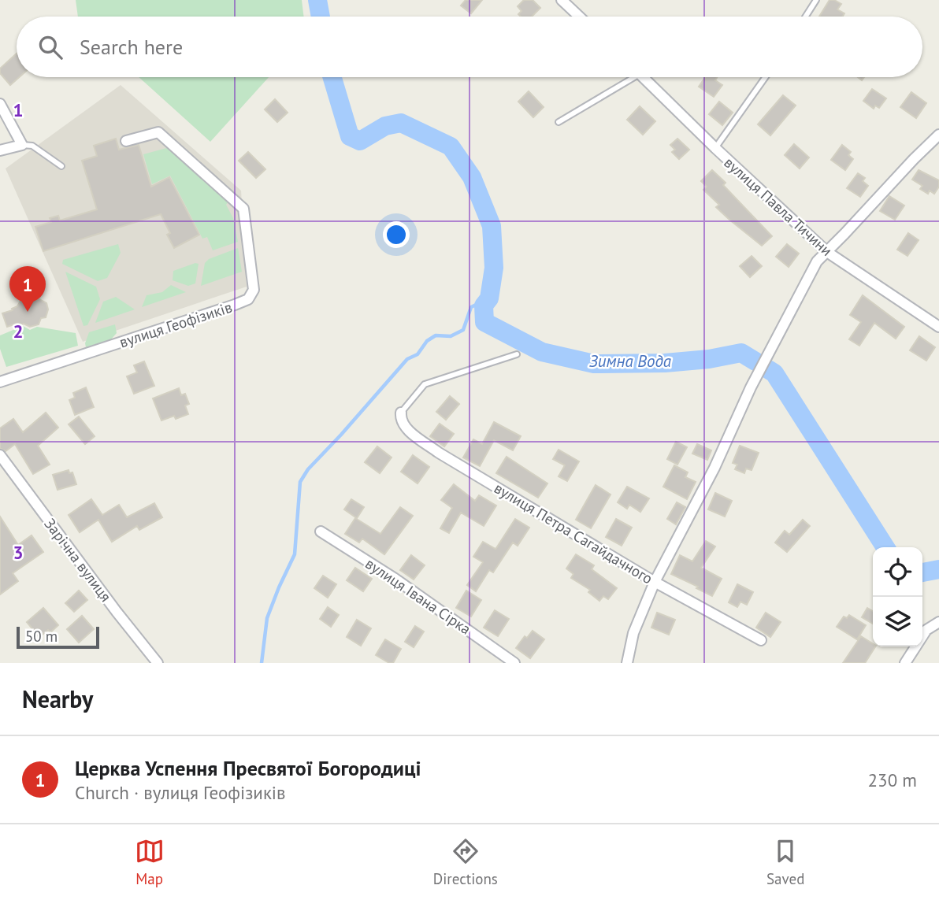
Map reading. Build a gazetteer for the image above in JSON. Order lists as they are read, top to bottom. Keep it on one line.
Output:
{"streets":{"street":["вулиця Павла Тичини","вулиця Геофізиків","вулиця Петра Сагайдачного","Зарічна вулиця","вулиця Івана Сірка"]},"water":["Зимна Вода"],"scale_bar":"50 m","page":{"search":"Search here","pins":"1","scale":"50 m","heading":"Nearby","list":[{"mark":"1","name":"Церква Успення Пресвятої Богородиці","note":"Church · вулиця Геофізиків","value":"230 m"}],"nav":["Map","Directions","Saved"]},"grid":{"rows":["1","2","3"]}}
